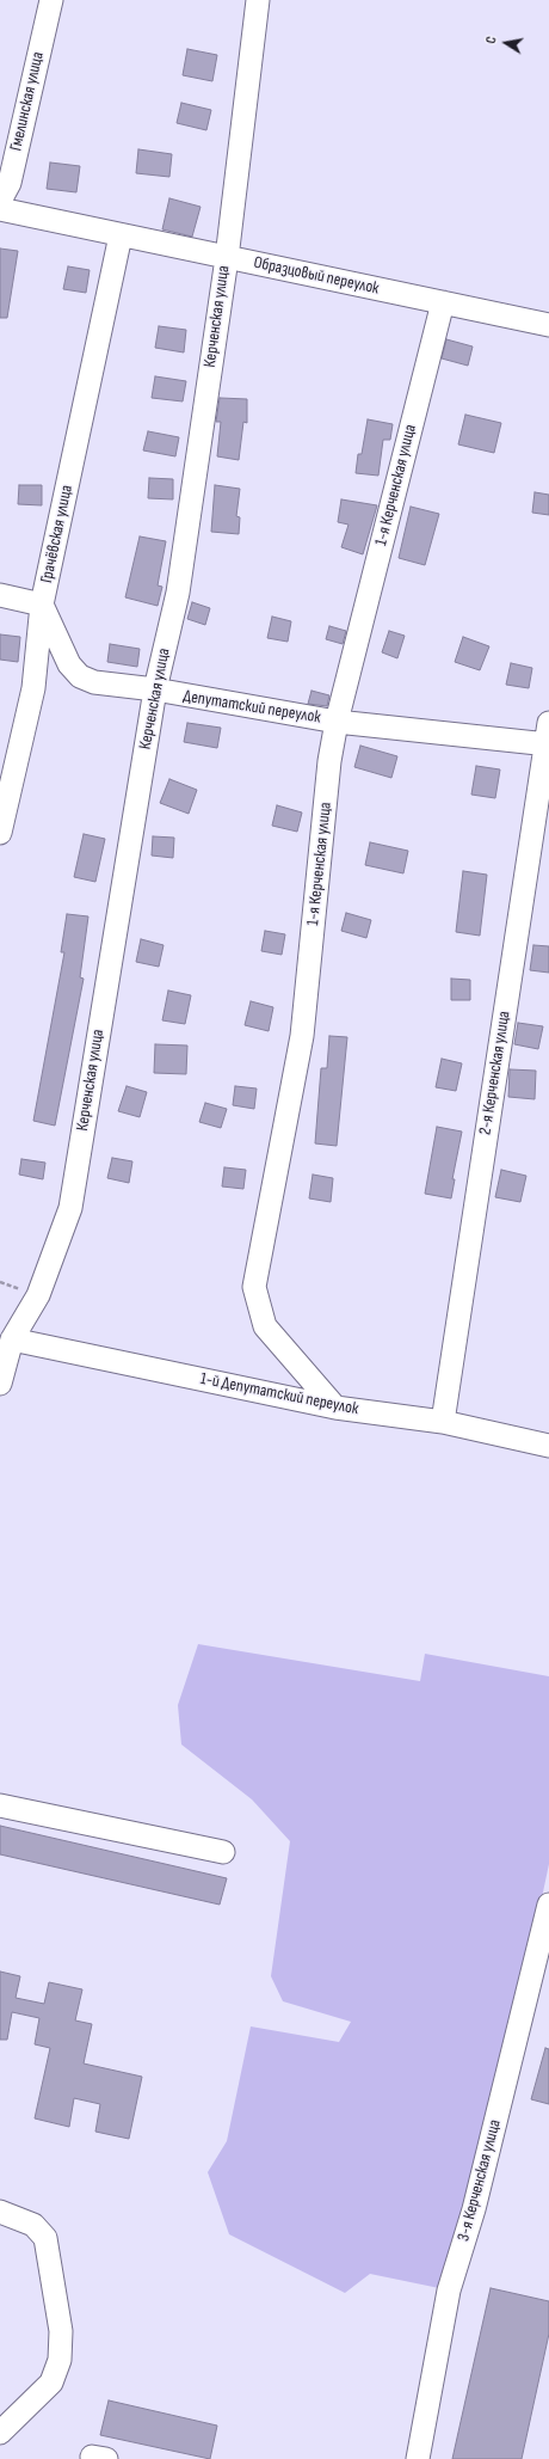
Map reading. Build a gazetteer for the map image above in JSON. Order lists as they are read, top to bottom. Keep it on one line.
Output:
{"streets":{"street":["Гмелинская улица","Образцовый переулок","Керченская улица","1-я Керченская улица","Грачёвская улица","Депутатский переулок","2-я Керченская улица","1-й Депутатский переулок","3-я Керченская улица"]},"crossings":[["Образцовый переулок","Керченская улица"],["Образцовый переулок","1-я Керченская улица"],["Образцовый переулок","Грачёвская улица"],["Керченская улица","Депутатский переулок"],["Керченская улица","1-й Депутатский переулок"],["1-я Керченская улица","Депутатский переулок"],["1-я Керченская улица","1-й Депутатский переулок"],["Грачёвская улица","Депутатский переулок"],["Депутатский переулок","2-я Керченская улица"],["2-я Керченская улица","1-й Депутатский переулок"]],"north":"left"}
